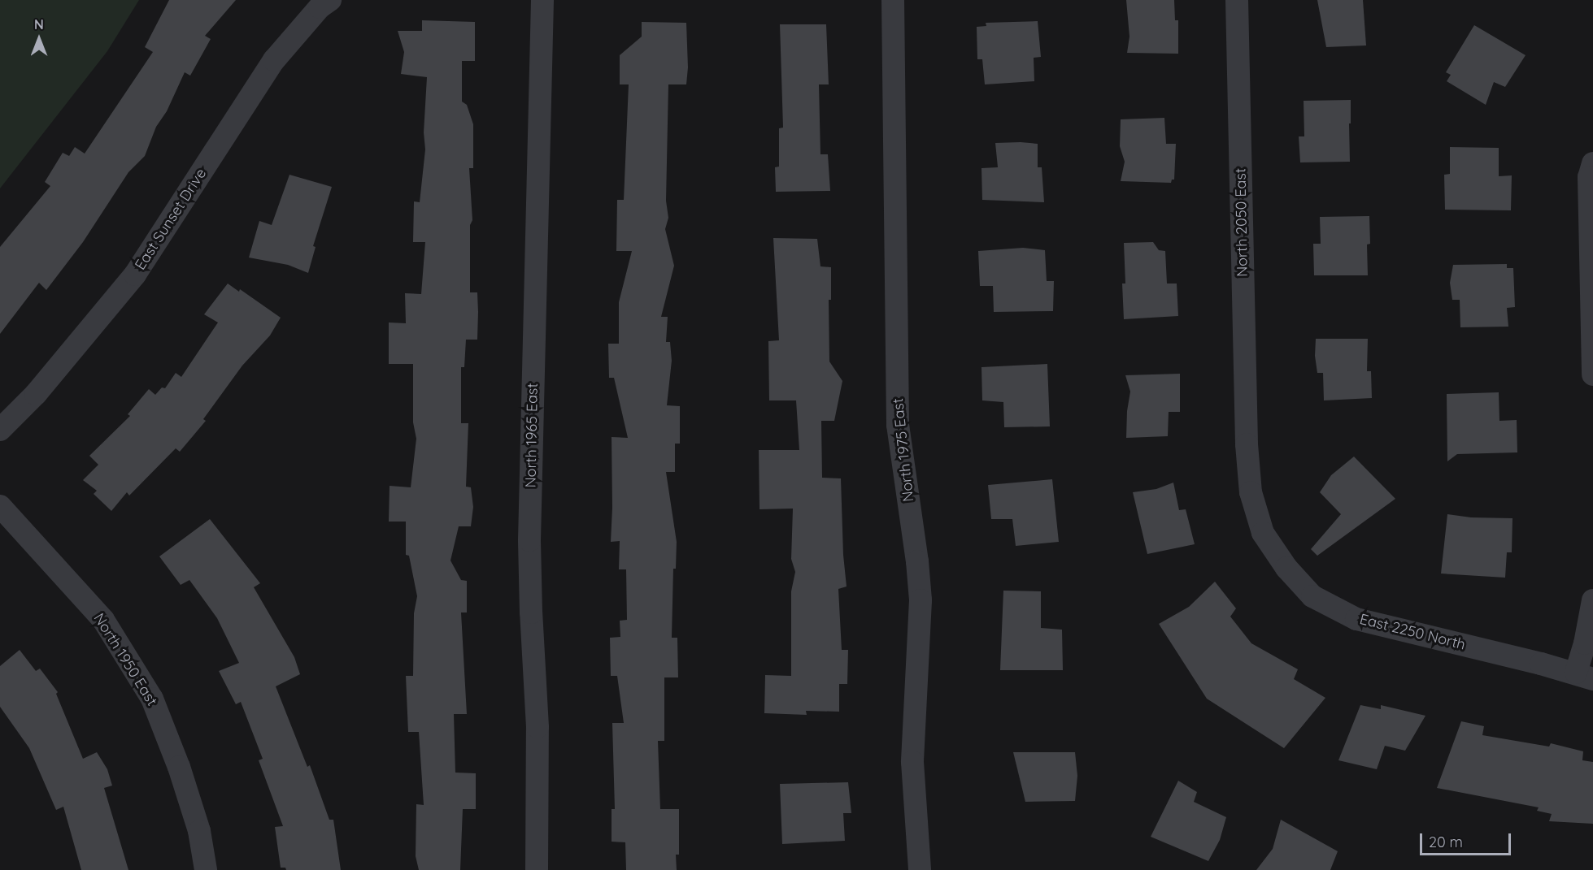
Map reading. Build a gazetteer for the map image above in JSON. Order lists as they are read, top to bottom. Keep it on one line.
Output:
{"streets":{"street":["East Sunset Drive","North 2050 East","North 1965 East","North 1975 East","East 2250 North","North 1950 East"]},"crossings":[["North 2050 East","East 2250 North"]],"scale_bar":"20 m","north":"top"}
